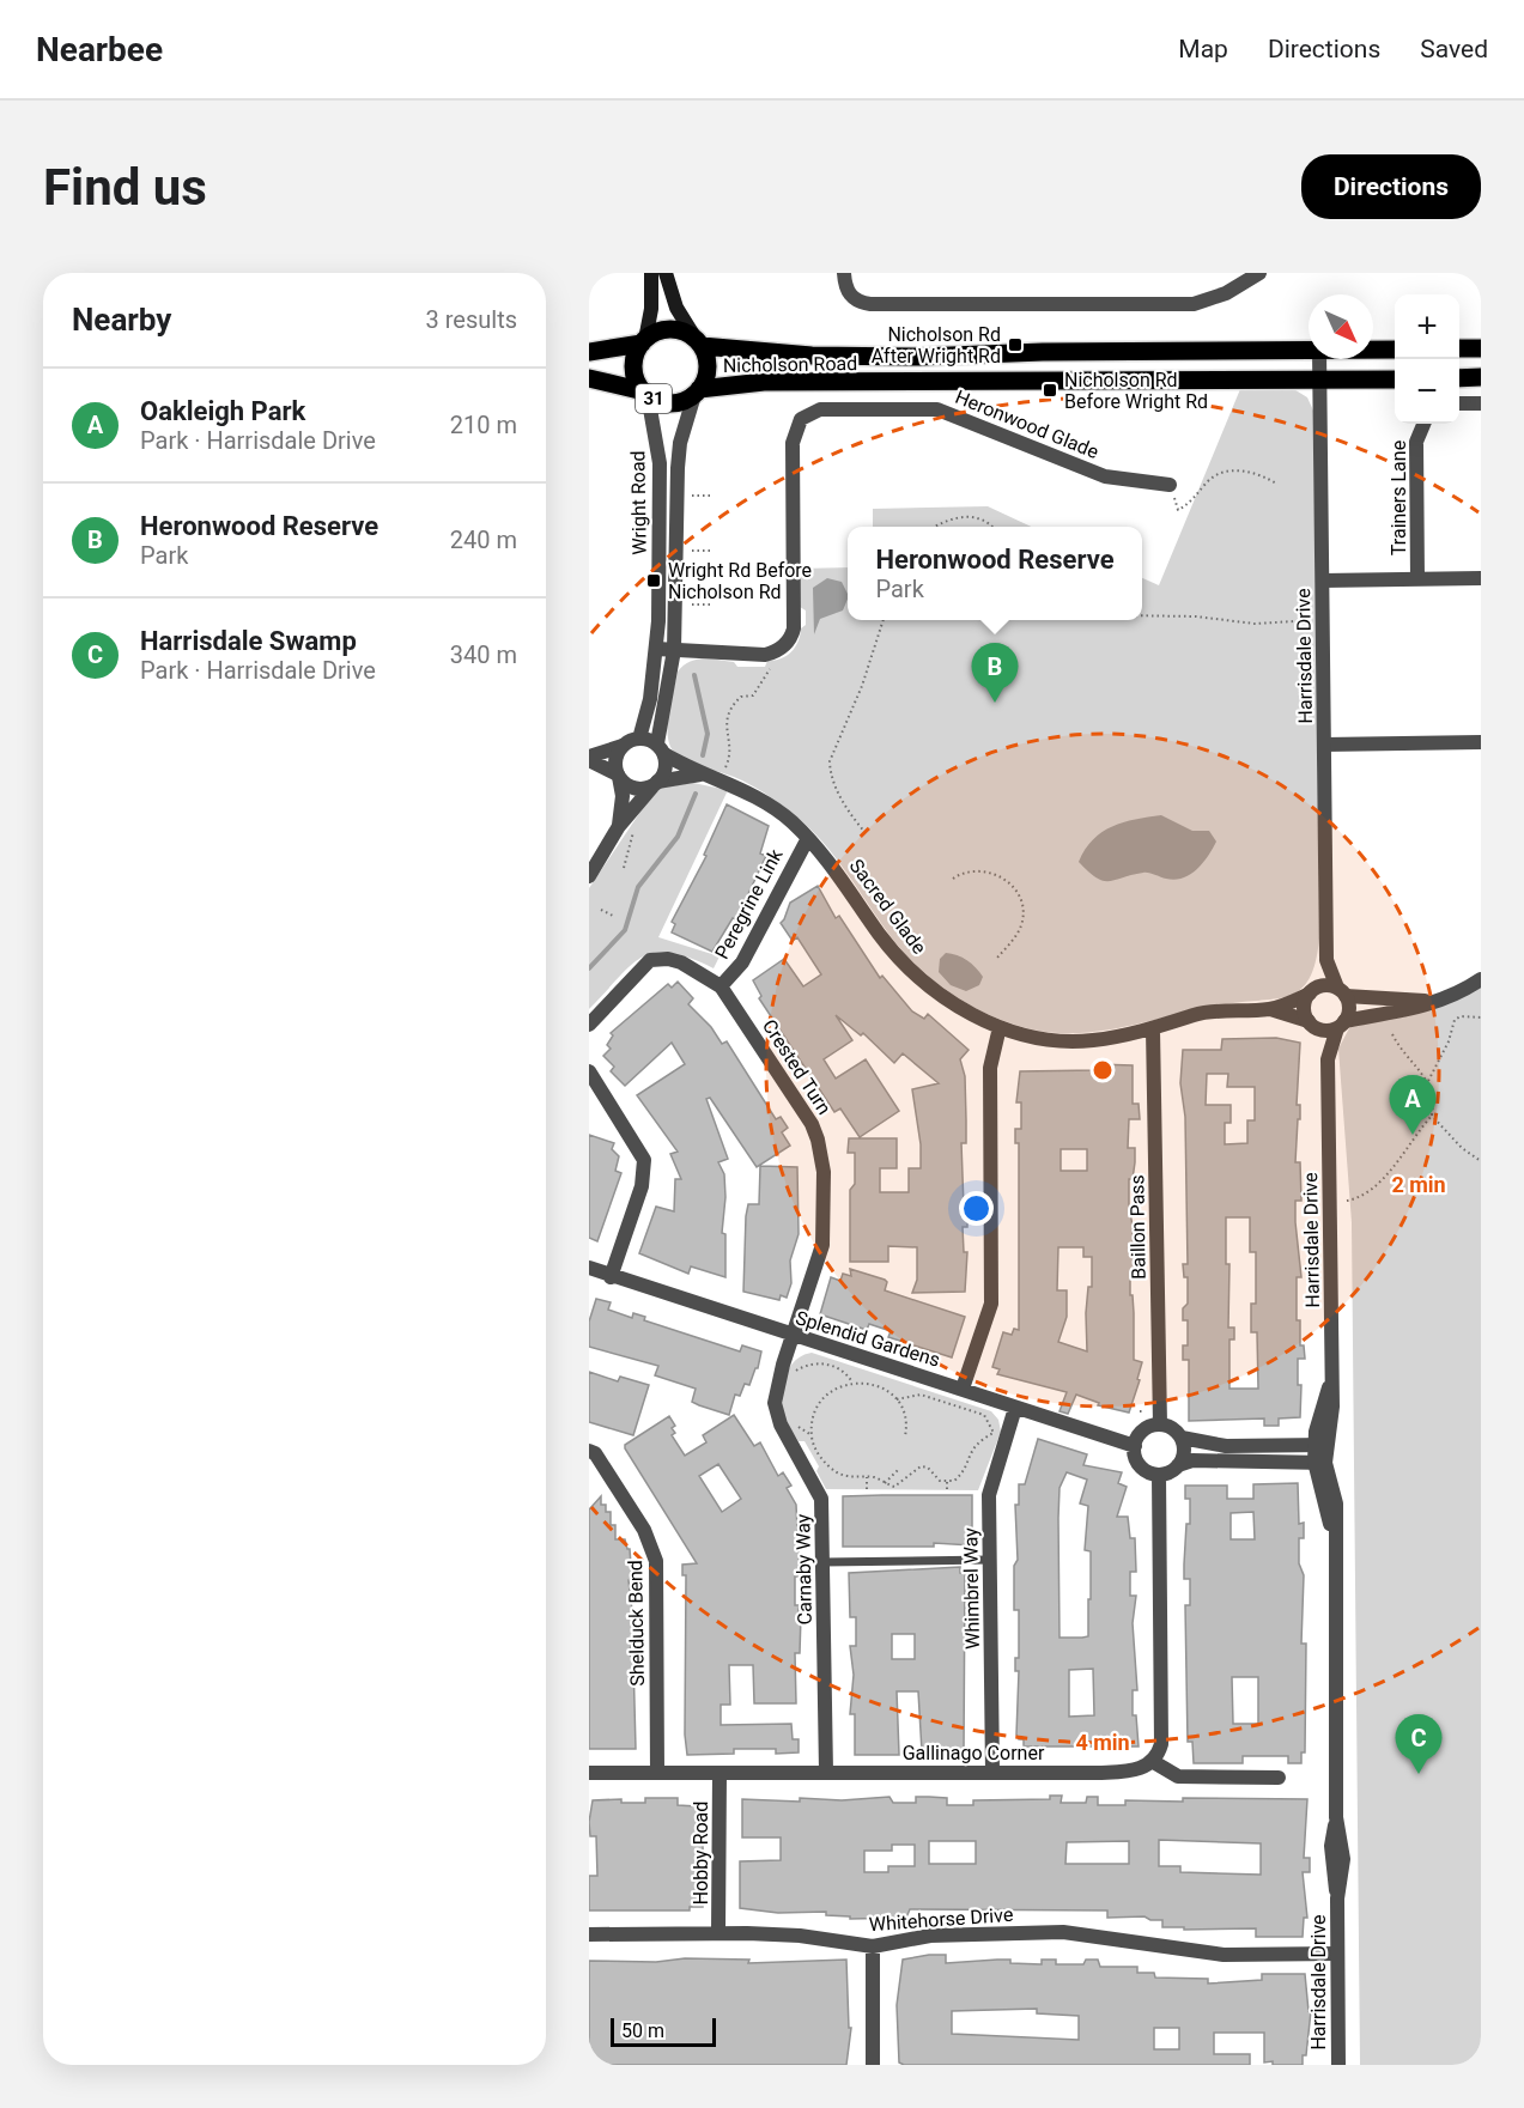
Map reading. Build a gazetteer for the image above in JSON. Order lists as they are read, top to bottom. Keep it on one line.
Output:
{"streets":{"main road":["Nicholson Road","31"],"street":["Heronwood Glade","Trainers Lane","Wright Road","Harrisdale Drive","Peregrine Link","Sacred Glade","Crested Turn","Baillon Pass","Splendid Gardens","Carnaby Way","Whimbrel Way","Shelduck Bend","Gallinago Corner","Hobby Road","Whitehorse Drive"]},"crossings":[["Nicholson Road","31"],["Nicholson Road","Wright Road"],["Nicholson Road","Harrisdale Drive"],["31","Wright Road"],["Heronwood Glade","Wright Road"],["Wright Road","Sacred Glade"],["Harrisdale Drive","Sacred Glade"],["Harrisdale Drive","Whitehorse Drive"],["Peregrine Link","Sacred Glade"],["Peregrine Link","Crested Turn"],["Sacred Glade","Baillon Pass"],["Crested Turn","Splendid Gardens"],["Crested Turn","Carnaby Way"],["Baillon Pass","Splendid Gardens"],["Splendid Gardens","Carnaby Way"],["Splendid Gardens","Whimbrel Way"],["Carnaby Way","Gallinago Corner"],["Whimbrel Way","Gallinago Corner"],["Shelduck Bend","Gallinago Corner"],["Gallinago Corner","Hobby Road"],["Hobby Road","Whitehorse Drive"]],"places":{"transit":["Nicholson Rd After Wright Rd","Nicholson Rd Before Wright Rd","Wright Rd Before Nicholson Rd"]},"scale_bar":"50 m","north":"bottom right","page":{"header":"Nearbee","nav":["Map","Directions","Saved"],"buttons":"Directions","title":"Find us","heading":["Nearby","3 results"],"map_buttons":["+","−"],"list":[{"mark":"A","name":"Oakleigh Park","note":"Park · Harrisdale Drive","value":"210 m"},{"mark":"B","name":"Heronwood Reserve","note":"Park","value":"240 m"},{"mark":"C","name":"Harrisdale Swamp","note":"Park · Harrisdale Drive","value":"340 m"}],"popup":["Heronwood Reserve","Park"],"pins":["B","A","C"],"scale":"50 m"},"rings":["2 min","4 min"]}
